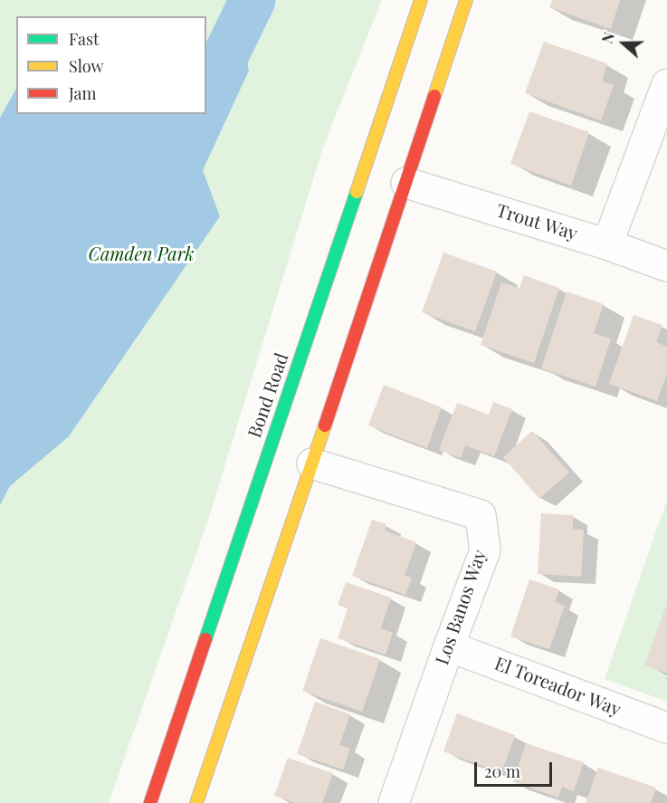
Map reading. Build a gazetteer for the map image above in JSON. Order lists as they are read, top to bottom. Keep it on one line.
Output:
{"streets":{"main road":["Bond Road"],"street":["Trout Way","Los Banos Way","El Toreador Way"]},"crossings":[["Los Banos Way","El Toreador Way"]],"parks":["Camden Park"],"legend":["Fast","Slow","Jam"],"scale_bar":"20 m","north":"left"}
